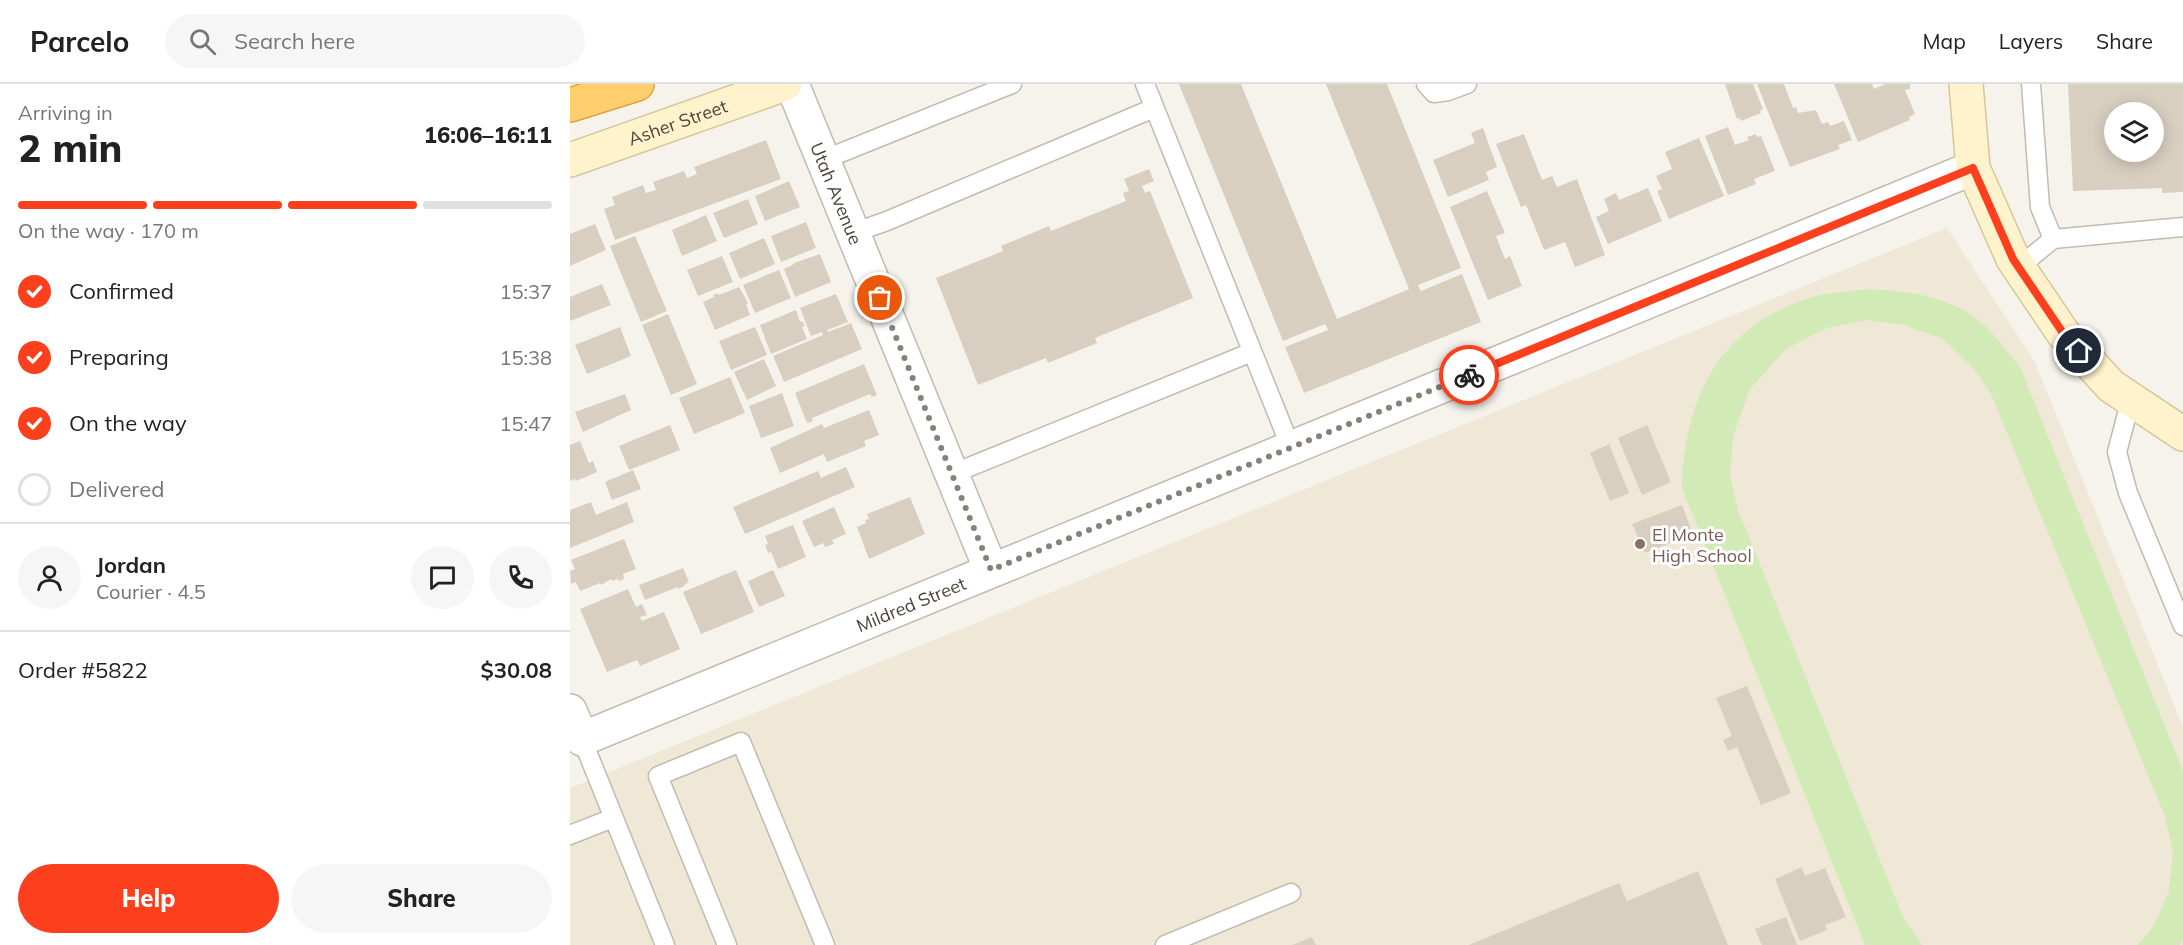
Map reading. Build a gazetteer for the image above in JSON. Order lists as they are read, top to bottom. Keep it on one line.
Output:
{"streets":{"street":["Asher Street","Utah Avenue","Mildred Street"]},"crossings":[["Utah Avenue","Mildred Street"]],"places":["El Monte High School"],"page":{"header":"Parcelo","search":"Search here","nav":["Map","Layers","Share"],"heading":["2 min","Arriving in","16:06–16:11"],"panel":["Jordan","Courier · 4.5","Order #5822","$30.08"],"bar":"On the way · 170 m","list":[["Confirmed","15:37"],["Preparing","15:38"],["On the way","15:47"],"Delivered"],"buttons":["Help","Share"]}}
